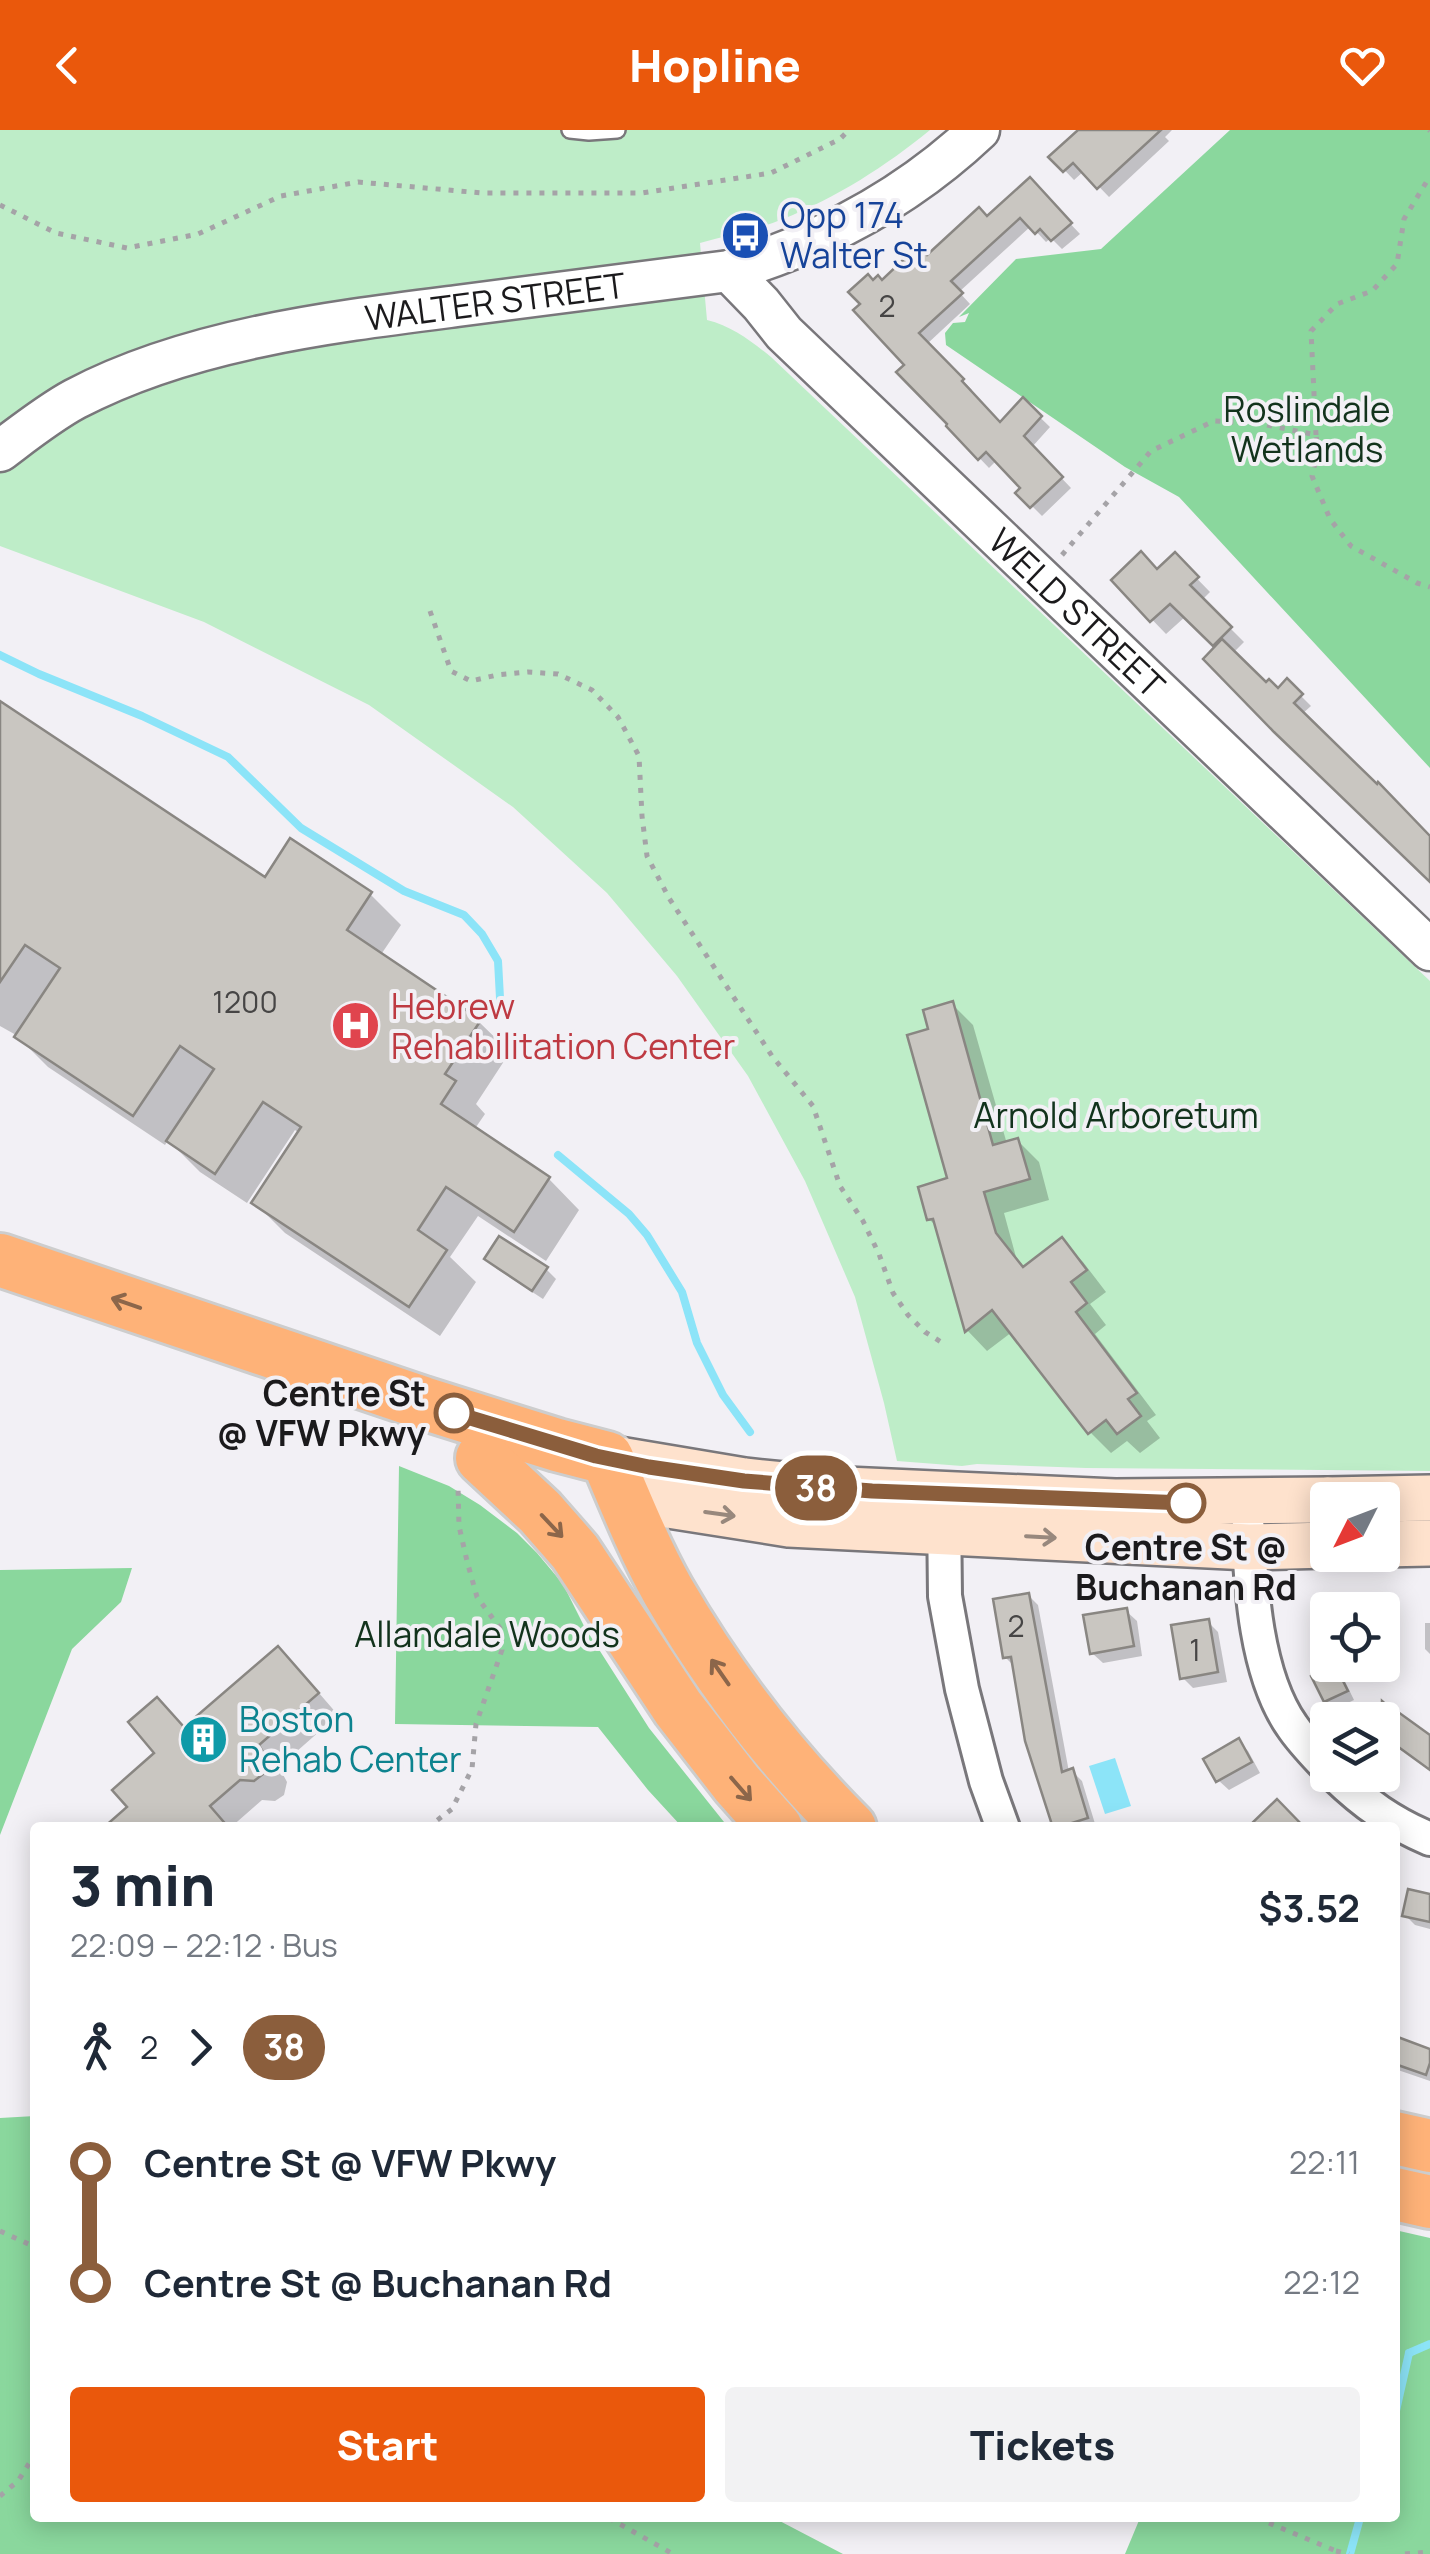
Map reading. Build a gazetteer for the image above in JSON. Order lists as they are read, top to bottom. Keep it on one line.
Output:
{"streets":{"street":["WALTER STREET","WELD STREET"]},"crossings":[["WALTER STREET","WELD STREET"]],"parks":["Roslindale Wetlands","Arnold Arboretum","Allandale Woods"],"places":{"bus stop":["Opp 174 Walter St"],"hospital":["Hebrew Rehabilitation Center"],"other":["Centre St @ VFW Pkwy","Centre St @ Buchanan Rd"],"building":["Boston Rehab Center"]},"lines":["bus line 38"],"house_numbers":["2","1200","2","1"],"north":"bottom left","page":{"header":"Hopline","on_map":"38","heading":["3 min","22:09 – 22:12 · Bus","$3.52"],"legs":["2","38"],"list":[{"name":"Centre St @ VFW Pkwy","value":"22:11"},{"name":"Centre St @ Buchanan Rd","value":"22:12"}],"buttons":["Start","Tickets"]}}
